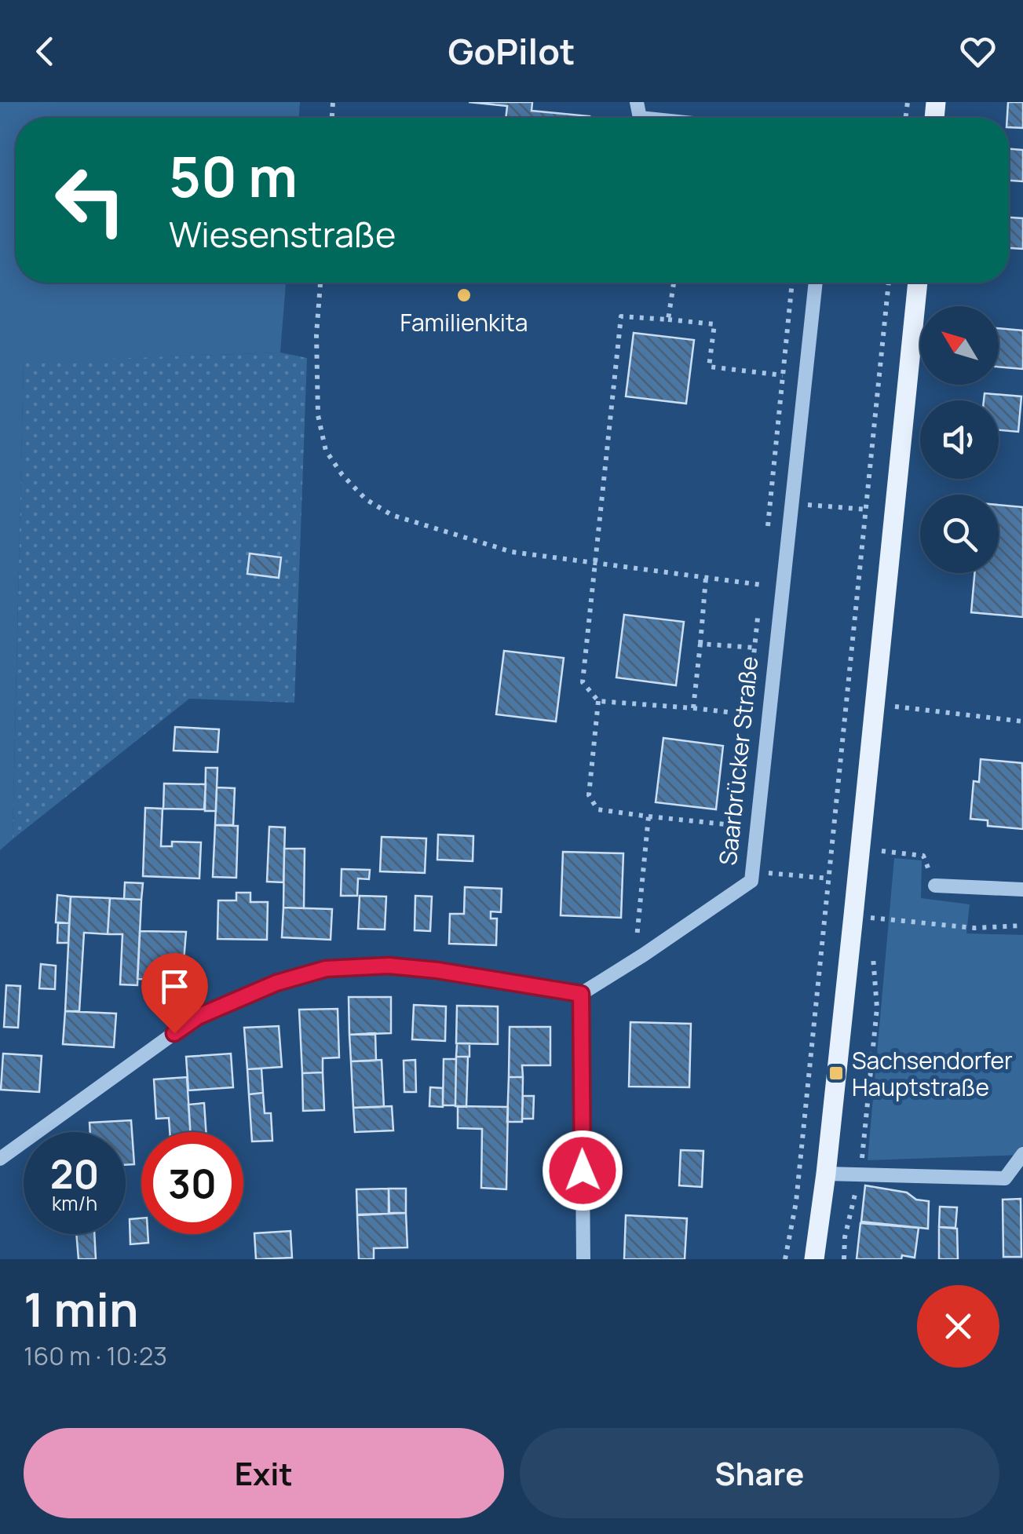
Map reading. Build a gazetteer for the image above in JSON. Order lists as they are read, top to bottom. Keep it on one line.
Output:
{"streets":{"street":["Saarbrücker Straße"]},"places":{"other":["Familienkita"],"transit":["Sachsendorfer Hauptstraße"]},"north":"top left","page":{"header":"GoPilot","turn":["50 m","Wiesenstraße"],"speed":"20 km/h","limit":"30","heading":["1 min","160 m · 10:23"],"buttons":["Exit","Share"]}}
